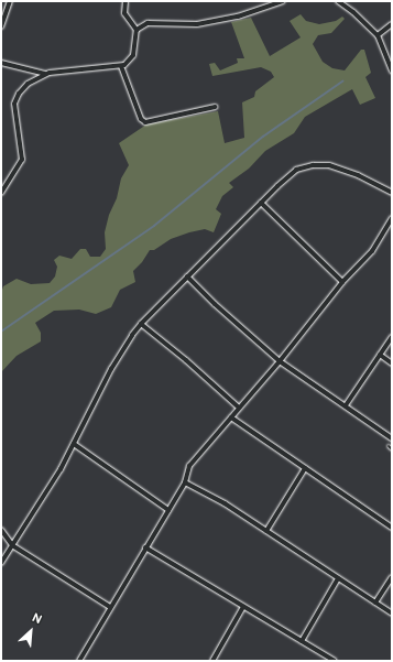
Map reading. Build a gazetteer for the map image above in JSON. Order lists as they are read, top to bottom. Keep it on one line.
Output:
{"north":"top right"}
